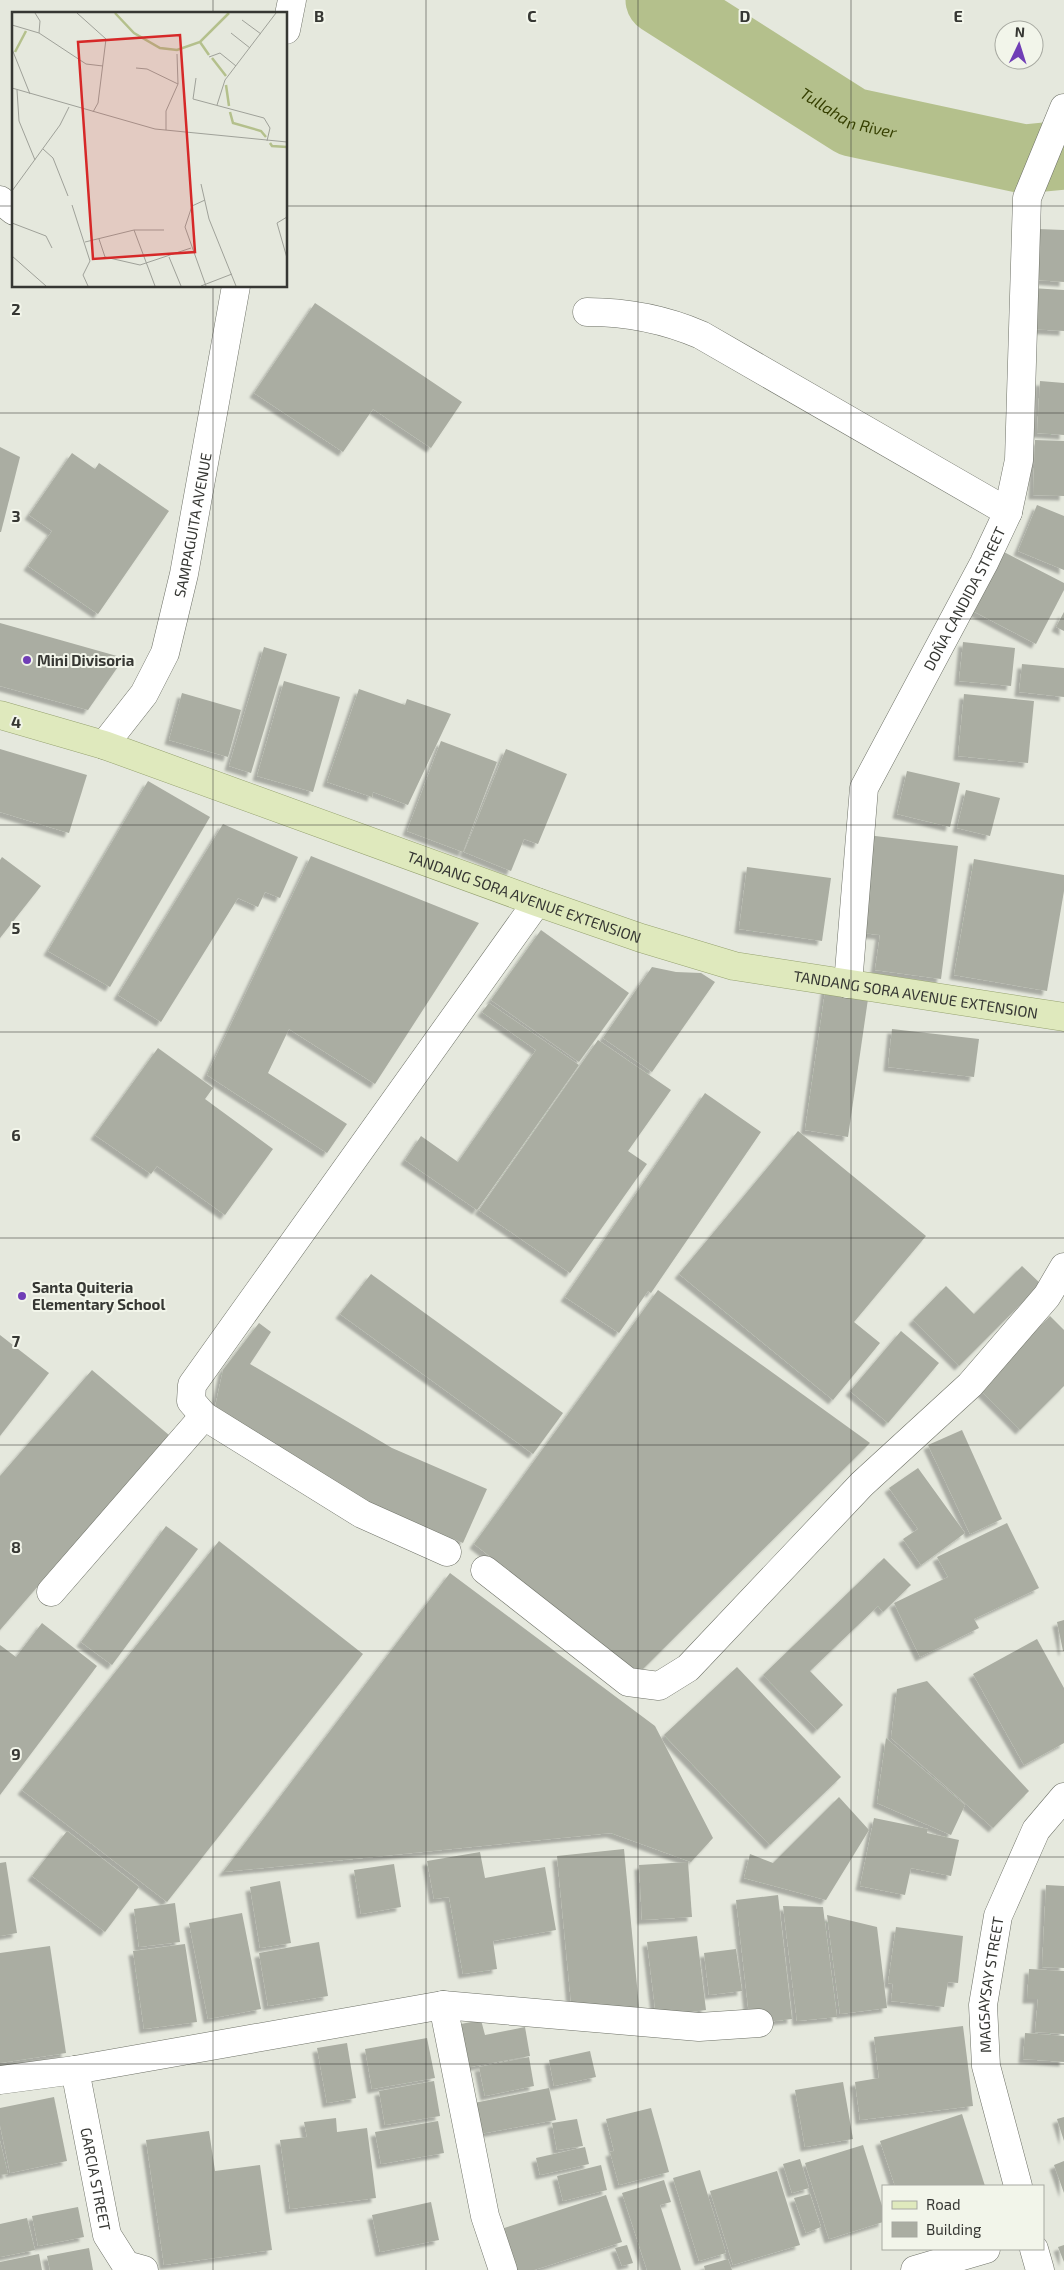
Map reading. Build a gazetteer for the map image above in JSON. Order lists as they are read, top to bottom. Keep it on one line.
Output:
{"streets":{"main road":["TANDANG SORA AVENUE EXTENSION"],"street":["SAMPAGUITA AVENUE","DOÑA CANDIDA STREET","MAGSAYSAY STREET","GARCIA STREET"]},"crossings":[["SAMPAGUITA AVENUE","TANDANG SORA AVENUE EXTENSION"],["DOÑA CANDIDA STREET","TANDANG SORA AVENUE EXTENSION"]],"water":["Tullahan River"],"places":["Mini Divisoria","Santa Quiteria Elementary School"],"legend":["Road","Building"],"north":"top","grid":{"columns":["B","C","D","E"],"rows":["2","3","4","5","6","7","8","9"]}}
